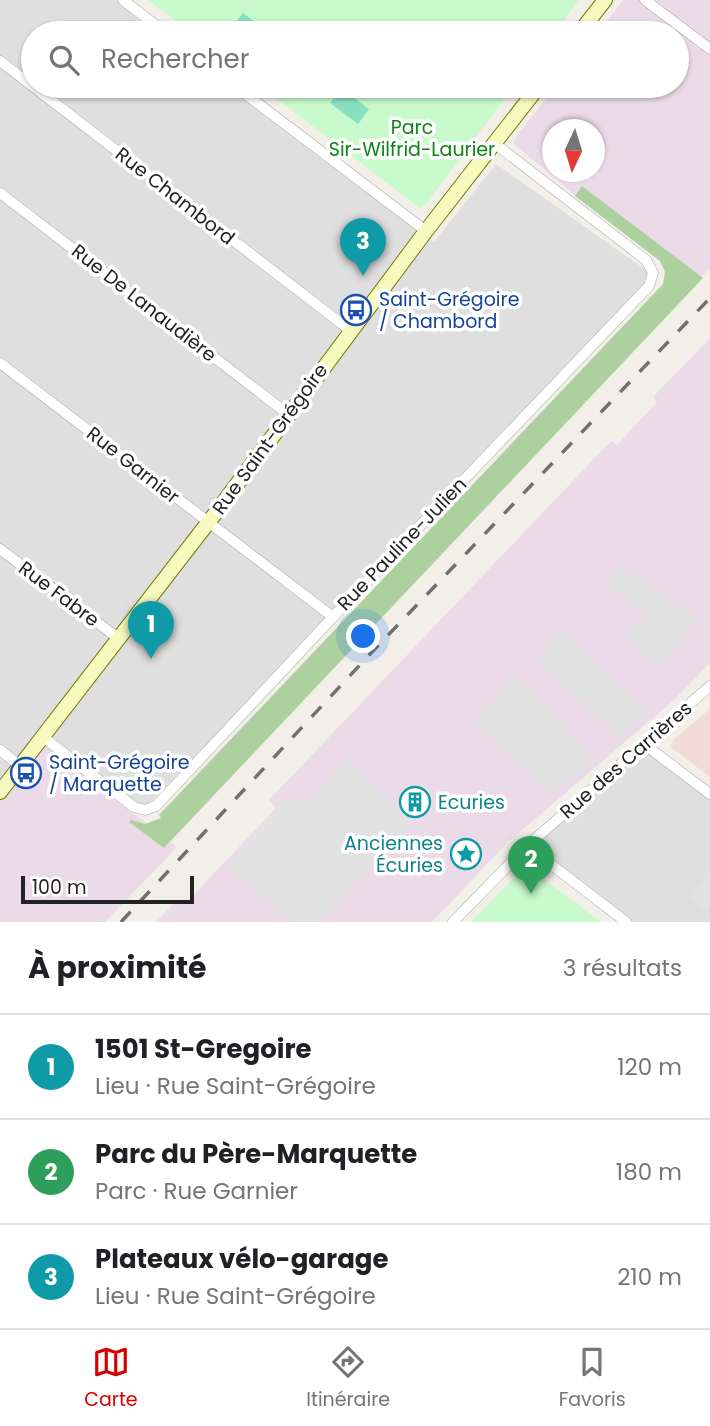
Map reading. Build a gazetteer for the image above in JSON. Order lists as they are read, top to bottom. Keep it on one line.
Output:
{"streets":{"street":["Rue Chambord","Rue De Lanaudière","Rue Saint-Grégoire","Rue Garnier","Rue Pauline-Julien","Rue Fabre","Rue des Carrières"]},"crossings":[["Rue Chambord","Rue Saint-Grégoire"],["Rue De Lanaudière","Rue Saint-Grégoire"],["Rue Saint-Grégoire","Rue Garnier"],["Rue Saint-Grégoire","Rue Pauline-Julien"],["Rue Saint-Grégoire","Rue Fabre"],["Rue Garnier","Rue Pauline-Julien"]],"parks":["Parc Sir-Wilfrid-Laurier"],"places":{"bus stop":["Saint-Grégoire / Chambord","Saint-Grégoire / Marquette"],"building":["Ecuries"],"place":["Anciennes Écuries"]},"scale_bar":"100 m","north":"bottom","page":{"search":"Rechercher","pins":["3","1","2"],"scale":"100 m","heading":["À proximité","3 résultats"],"list":[{"mark":"1","name":"1501 St-Gregoire","note":"Lieu · Rue Saint-Grégoire","value":"120 m"},{"mark":"2","name":"Parc du Père-Marquette","note":"Parc · Rue Garnier","value":"180 m"},{"mark":"3","name":"Plateaux vélo-garage","note":"Lieu · Rue Saint-Grégoire","value":"210 m"}],"nav":["Carte","Itinéraire","Favoris"]}}
